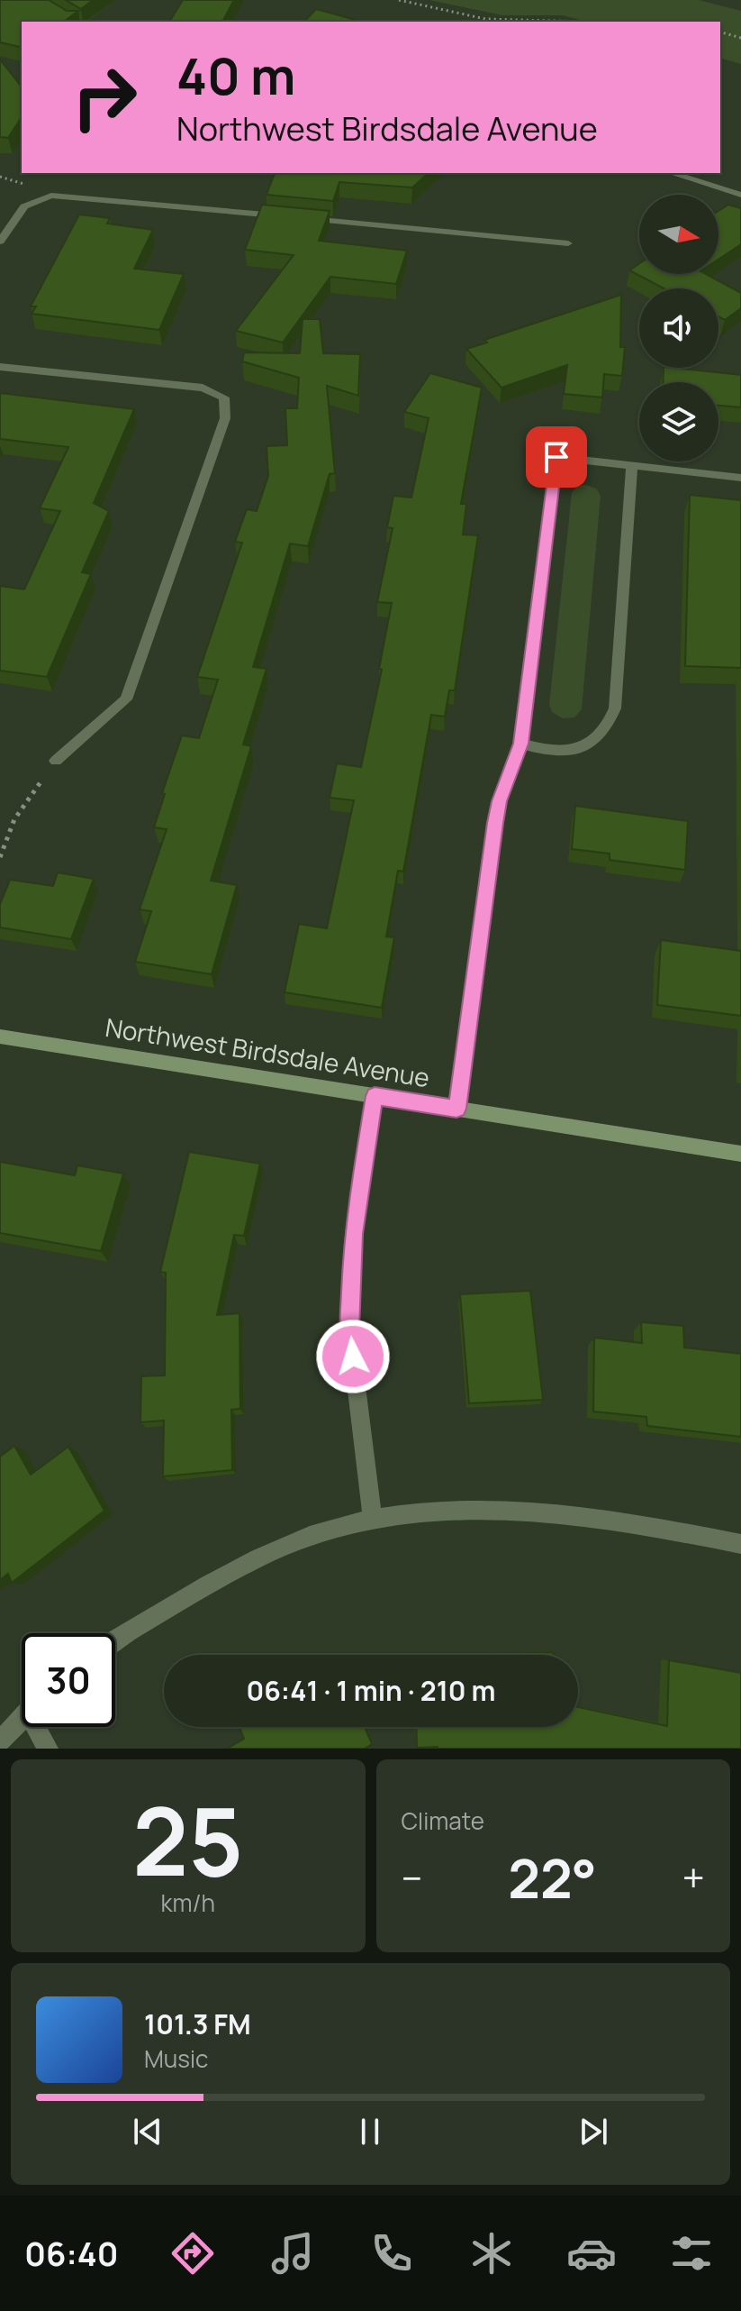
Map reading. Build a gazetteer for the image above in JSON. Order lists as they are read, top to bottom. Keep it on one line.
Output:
{"streets":{"main road":["Northwest Birdsdale Avenue"]},"north":"right","page":{"turn":["40 m","Northwest Birdsdale Avenue"],"limit":"30","trip":"06:41 · 1 min · 210 m","tile":[["25","km/h"],"Climate"],"heat":["−","22°","+"],"song":["101.3 FM","Music"],"tabs":"06:40"}}
